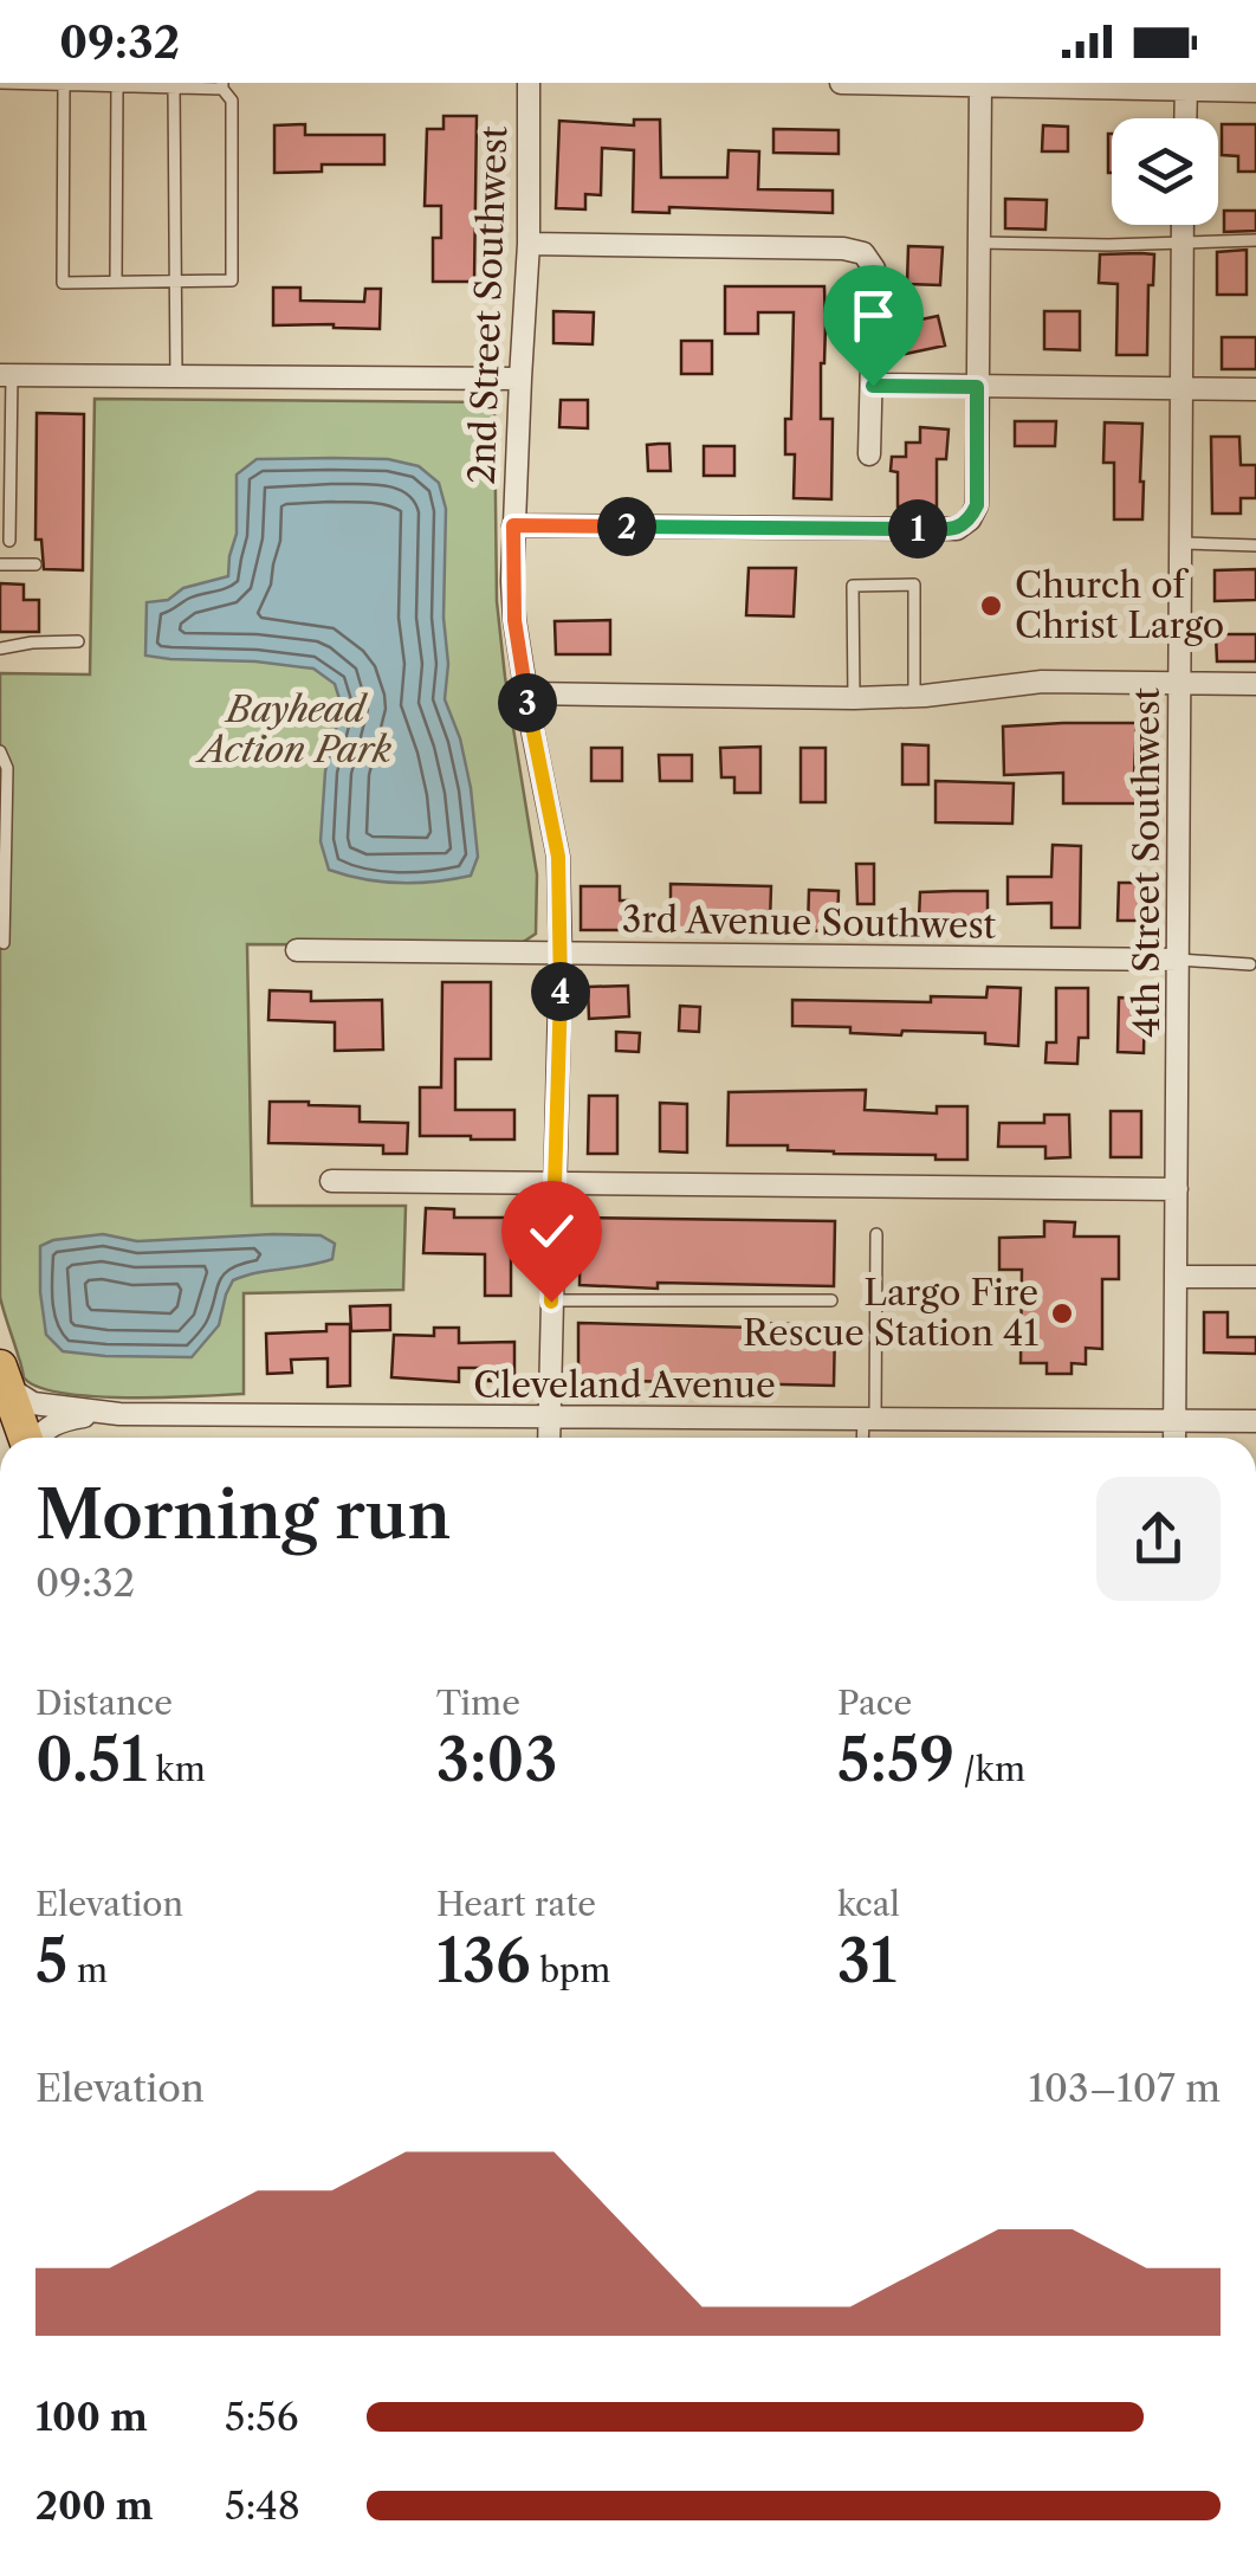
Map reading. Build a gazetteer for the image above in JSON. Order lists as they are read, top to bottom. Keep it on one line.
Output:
{"streets":{"street":["2nd Street Southwest","4th Street Southwest","3rd Avenue Southwest","Cleveland Avenue"]},"crossings":[["2nd Street Southwest","3rd Avenue Southwest"],["2nd Street Southwest","Cleveland Avenue"],["4th Street Southwest","3rd Avenue Southwest"],["4th Street Southwest","Cleveland Avenue"]],"parks":["Bayhead Action Park"],"places":["Church of Christ Largo","Largo Fire Rescue Station 41"],"page":{"status":"09:32","pins":["2","1","3","4"],"heading":["Morning run","09:32"],"stats":[["Distance","0.51 km"],["Time","3:03"],["Pace","5:59 /km"],["Elevation","5 m"],["Heart rate","136 bpm"],["kcal","31"]],"chart":["Elevation","103–107 m"],"list":[{"name":"100 m","note":"5:56"},{"name":"200 m","note":"5:48"}]}}
